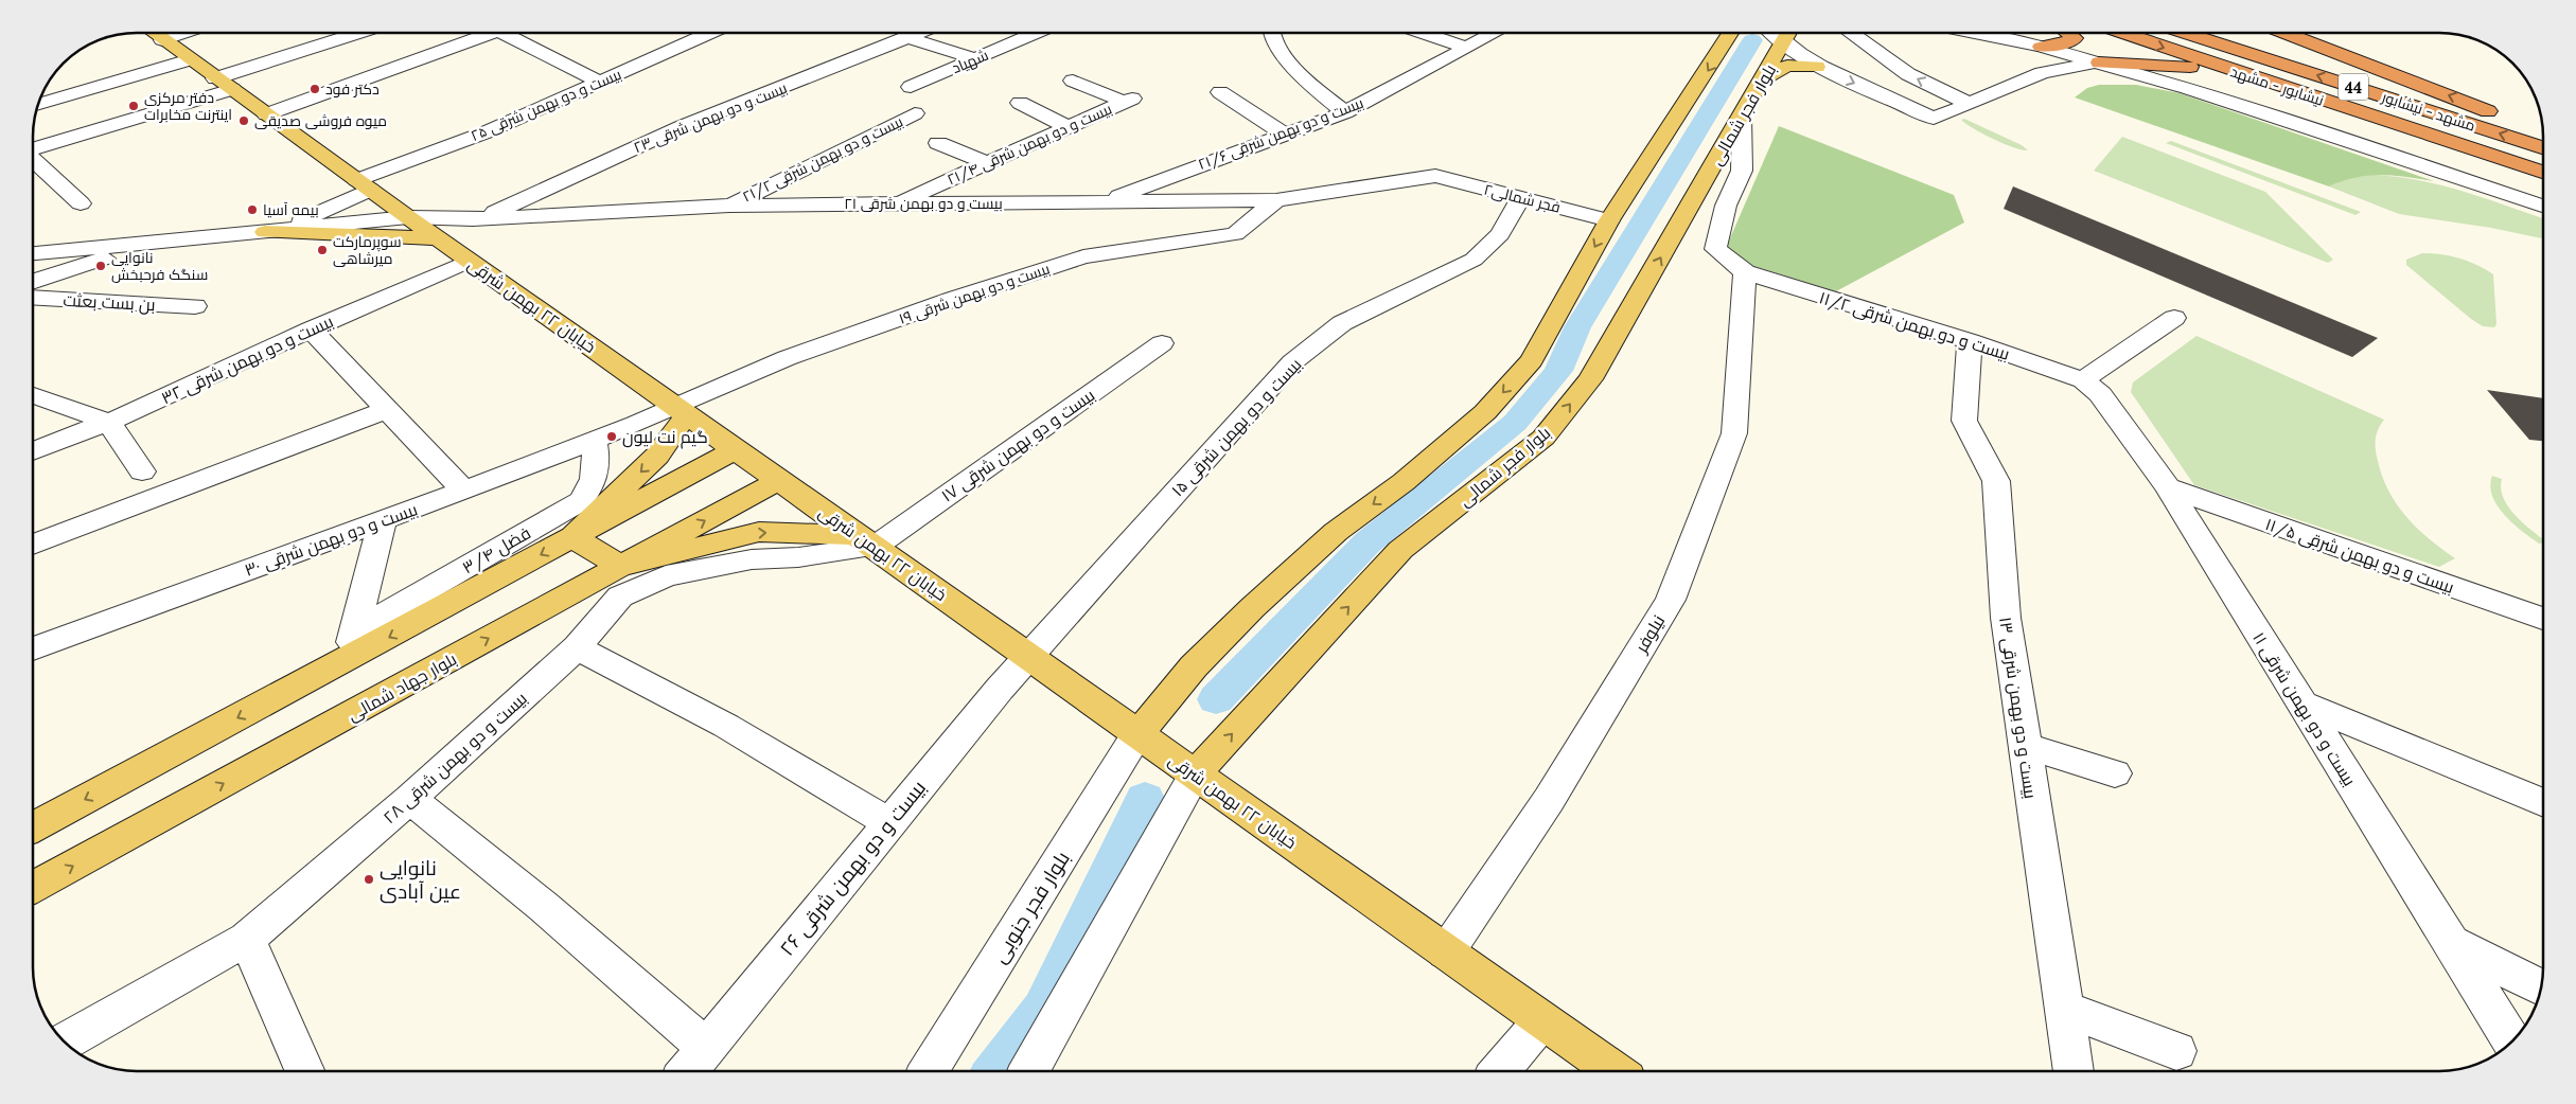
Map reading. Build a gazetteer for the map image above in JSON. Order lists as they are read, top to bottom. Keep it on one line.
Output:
{"streets":{"highway":["نیشابور - مشهد","44","مشهد - نیشابور"],"main road":["بلوار فجر شمالی","خیابان ۲۲ بهمن شرقی","بلوار جهاد شمالی"],"street":["شهیاد","بیست و دو بهمن شرقی ۲۵","بیست و دو بهمن شرقی ۲۳","بیست و دو بهمن شرقی ۲۱/۶","بیست و دو بهمن شرقی ۲۱/۴","بیست و دو بهمن شرقی ۲۱/۲","فجر شمالی۲","بیست و دو بهمن شرقی ۲۱","بیست و دو بهمن شرقی ۱۹","بن بست بعثت","بیست و دو بهمن شرقی ۱۱/۲","بیست و دو بهمن شرقی ۳۲","بیست و دو بهمن شرقی ۱۵","بیست و دو بهمن شرقی ۱۷","بیست و دو بهمن شرقی ۳۰","فضل ۳/۴","بیست و دو بهمن شرقی ۱۱/۵","نیلوفر","بیست و دو بهمن شرقی ۱۳","بیست و دو بهمن شرقی ۱۱","بیست و دو بهمن شرقی ۲۸","بیست و دو بهمن شرقی ۲۶","بلوار فجر جنوبی"]},"crossings":[["بیست و دو بهمن شرقی ۲۵","بیست و دو بهمن شرقی ۲۱"],["بیست و دو بهمن شرقی ۲۵","خیابان ۲۲ بهمن شرقی"],["بلوار فجر شمالی","خیابان ۲۲ بهمن شرقی"],["بیست و دو بهمن شرقی ۲۳","بیست و دو بهمن شرقی ۲۱"],["بیست و دو بهمن شرقی ۲۱/۶","بیست و دو بهمن شرقی ۲۱"],["بیست و دو بهمن شرقی ۲۱/۴","بیست و دو بهمن شرقی ۲۱"],["بیست و دو بهمن شرقی ۲۱/۲","بیست و دو بهمن شرقی ۲۱"],["فجر شمالی۲","بیست و دو بهمن شرقی ۲۱"],["فجر شمالی۲","بیست و دو بهمن شرقی ۱۵"],["بیست و دو بهمن شرقی ۲۱","بیست و دو بهمن شرقی ۱۹"],["بیست و دو بهمن شرقی ۲۱","خیابان ۲۲ بهمن شرقی"],["بیست و دو بهمن شرقی ۱۹","خیابان ۲۲ بهمن شرقی"],["بیست و دو بهمن شرقی ۱۹","بیست و دو بهمن شرقی ۳۰"],["خیابان ۲۲ بهمن شرقی","بیست و دو بهمن شرقی ۳۲"],["خیابان ۲۲ بهمن شرقی","بیست و دو بهمن شرقی ۱۵"],["خیابان ۲۲ بهمن شرقی","بیست و دو بهمن شرقی ۱۷"],["خیابان ۲۲ بهمن شرقی","نیلوفر"],["خیابان ۲۲ بهمن شرقی","بلوار جهاد شمالی"],["خیابان ۲۲ بهمن شرقی","بیست و دو بهمن شرقی ۲۸"],["خیابان ۲۲ بهمن شرقی","بیست و دو بهمن شرقی ۲۶"],["خیابان ۲۲ بهمن شرقی","بلوار فجر جنوبی"],["بیست و دو بهمن شرقی ۱۱/۲","نیلوفر"],["بیست و دو بهمن شرقی ۱۱/۲","بیست و دو بهمن شرقی ۱۳"],["بیست و دو بهمن شرقی ۱۱/۲","بیست و دو بهمن شرقی ۱۱"],["بیست و دو بهمن شرقی ۱۵","بیست و دو بهمن شرقی ۲۶"],["بیست و دو بهمن شرقی ۱۷","بیست و دو بهمن شرقی ۲۸"],["بیست و دو بهمن شرقی ۳۰","فضل ۳/۴"],["بیست و دو بهمن شرقی ۱۱/۵","بیست و دو بهمن شرقی ۱۱"]],"places":["دکتر فود","دفتر مرکزی اینترنت مخابرات","میوه فروشی صدیقی","بیمه آسیا","سوپرمارکت میرشاهی","نانوایی سنگک فرحبخش","گیم نت لیون","نانوایی عین آبادی"]}
